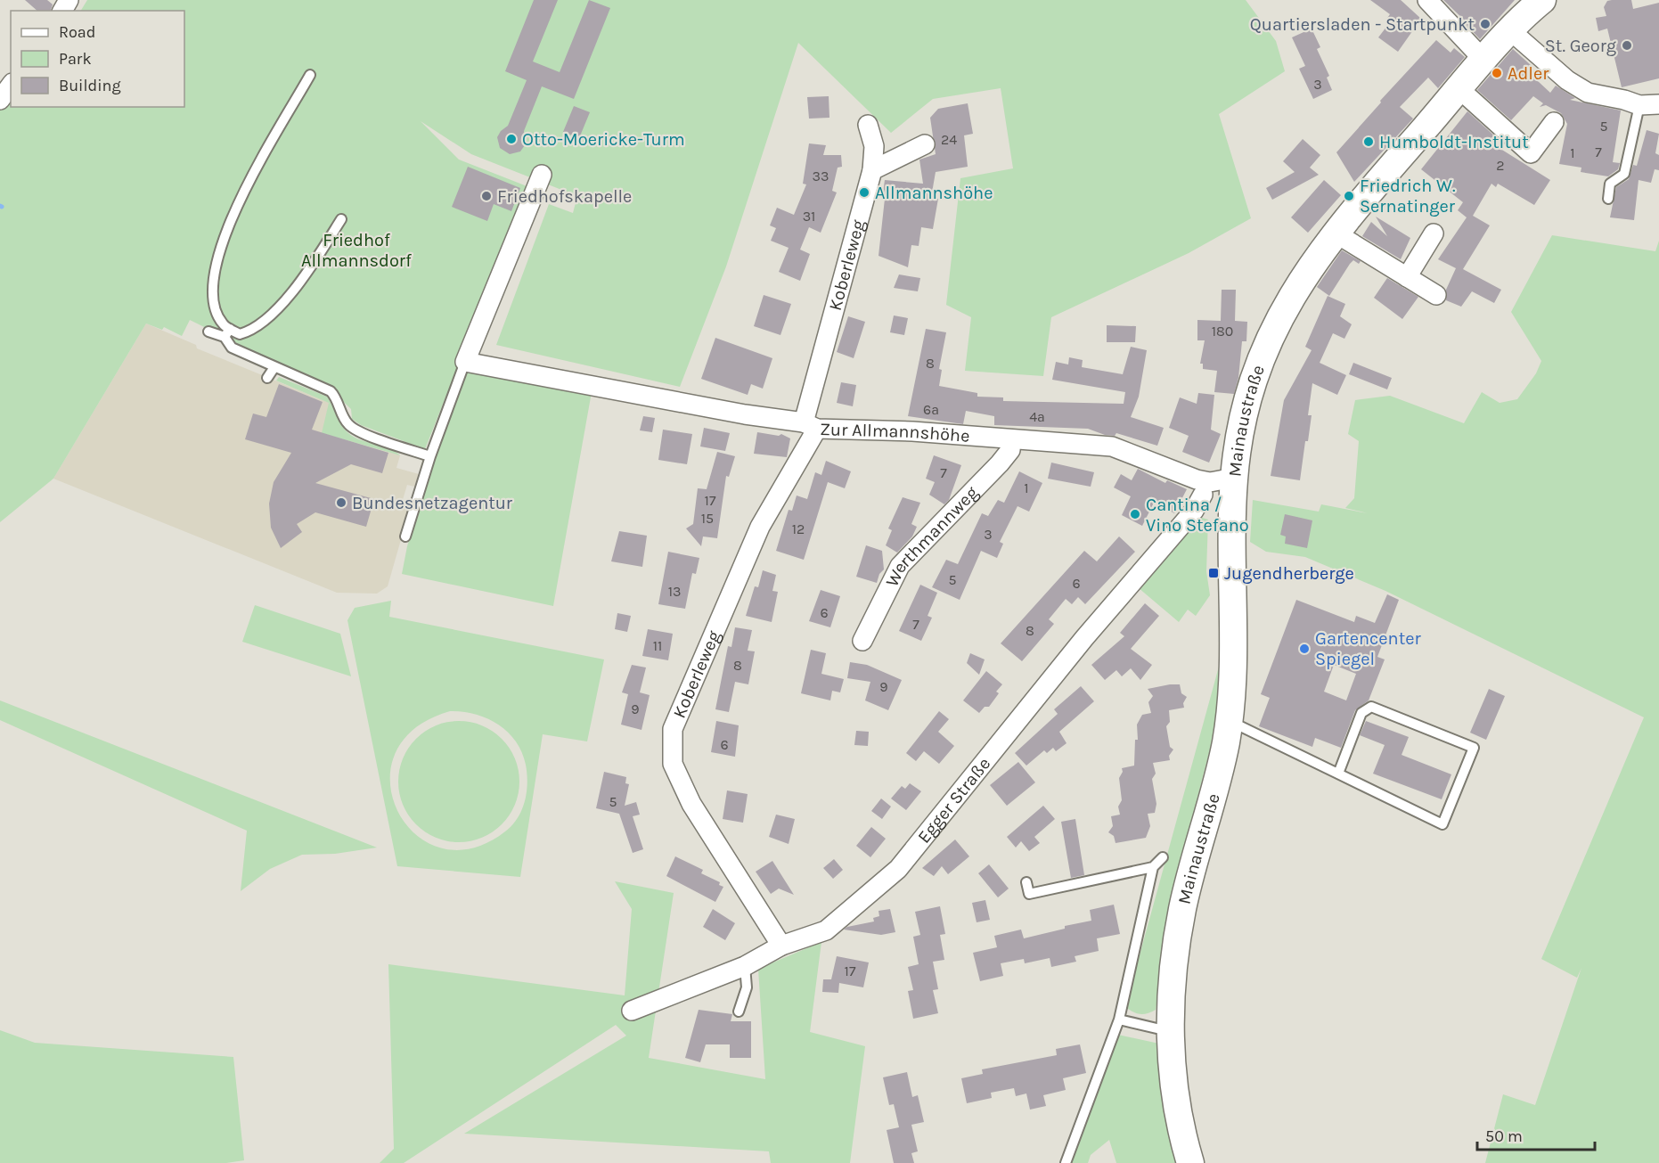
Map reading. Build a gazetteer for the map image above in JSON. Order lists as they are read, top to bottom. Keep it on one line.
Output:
{"streets":{"main road":["Mainaustraße"],"street":["Koberleweg","Zur Allmannshöhe","Werthmannweg","Egger Straße"]},"crossings":[["Koberleweg","Zur Allmannshöhe"],["Koberleweg","Egger Straße"],["Mainaustraße","Zur Allmannshöhe"],["Zur Allmannshöhe","Werthmannweg"],["Zur Allmannshöhe","Egger Straße"]],"parks":["Friedhof Allmannsdorf"],"places":{"other":["Quartiersladen - Startpunkt","St. Georg","Adler","Otto-Moericke-Turm","Humboldt-Institut","Allmannshöhe","Friedhofskapelle","Friedrich W. Sernatinger","Bundesnetzagentur","Cantina / Vino Stefano","Gartencenter Spiegel"],"transit":["Jugendherberge"]},"house_numbers":["3","5","24","7","1","2","33","31","180","8","6a","4a","7","1","17","15","12","3","5","6","13","6","7","8","11","8","9","9","6","5","17"],"legend":["Road","Park","Building"],"scale_bar":"50 m"}
